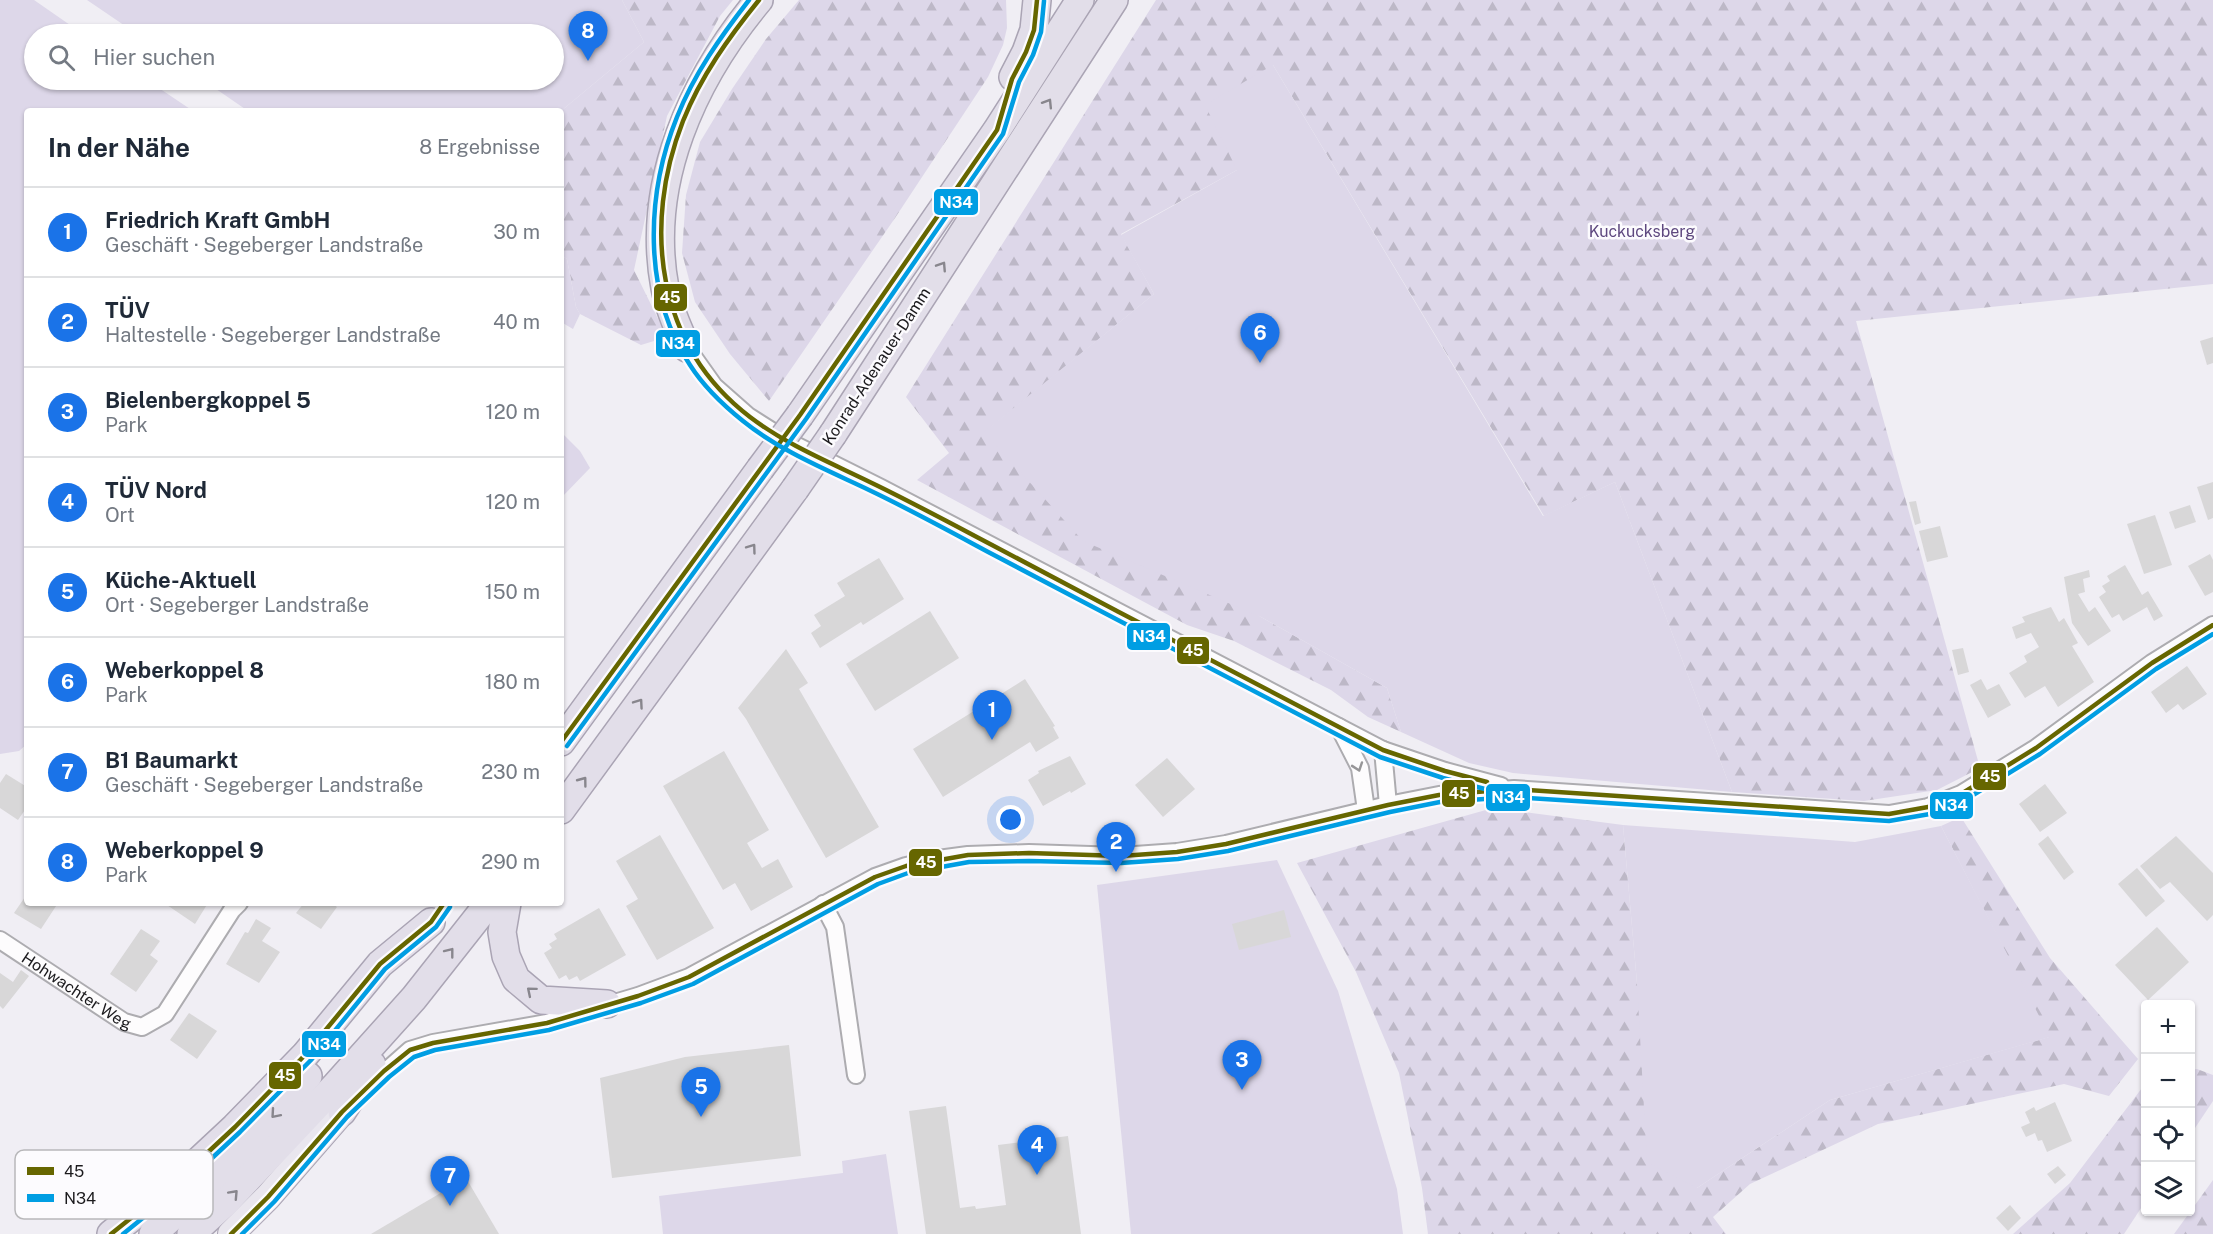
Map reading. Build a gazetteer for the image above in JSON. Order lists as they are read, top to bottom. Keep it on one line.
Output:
{"streets":{"highway":["Konrad-Adenauer-Damm"],"street":["Hohwachter Weg"]},"parks":["Kuckucksberg"],"lines":["transit line 45","transit line N34"],"legend":["45","N34"],"page":{"pins":["8","6","1","2","3","5","4","7"],"search":"Hier suchen","heading":["In der Nähe","8 Ergebnisse"],"list":[{"mark":"1","name":"Friedrich Kraft GmbH","note":"Geschäft · Segeberger Landstraße","value":"30 m"},{"mark":"2","name":"TÜV","note":"Haltestelle · Segeberger Landstraße","value":"40 m"},{"mark":"3","name":"Bielenbergkoppel 5","note":"Park","value":"120 m"},{"mark":"4","name":"TÜV Nord","note":"Ort","value":"120 m"},{"mark":"5","name":"Küche-Aktuell","note":"Ort · Segeberger Landstraße","value":"150 m"},{"mark":"6","name":"Weberkoppel 8","note":"Park","value":"180 m"},{"mark":"7","name":"B1 Baumarkt","note":"Geschäft · Segeberger Landstraße","value":"230 m"},{"mark":"8","name":"Weberkoppel 9","note":"Park","value":"290 m"}],"map_buttons":["+","−"]}}
